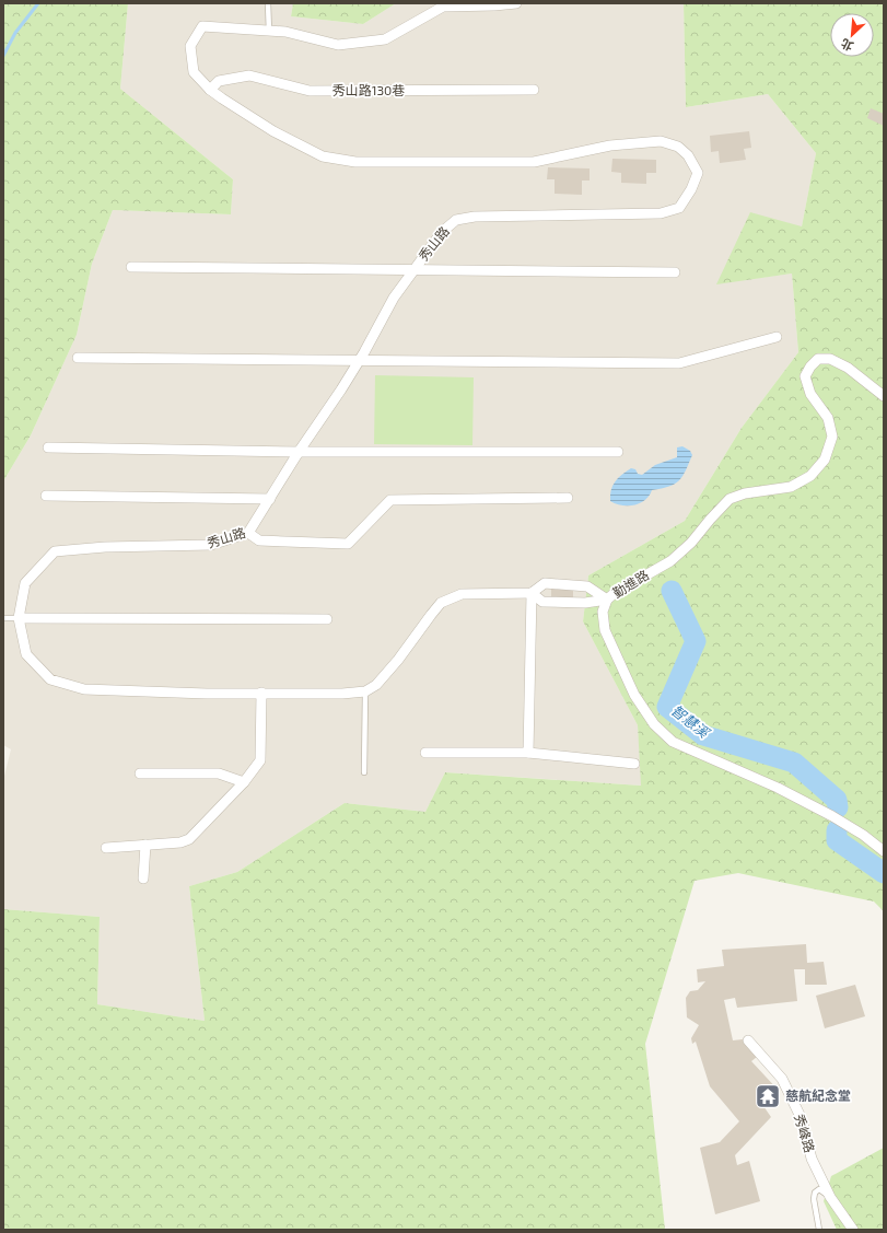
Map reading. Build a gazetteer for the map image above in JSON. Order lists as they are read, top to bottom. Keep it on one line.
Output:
{"streets":{"street":["秀山路130巷","秀山路","勤進路","秀峰路"]},"crossings":[["秀山路130巷","秀山路"]],"water":["智慧溪"],"places":{"temple":["慈航紀念堂"]},"north":"bottom left"}
